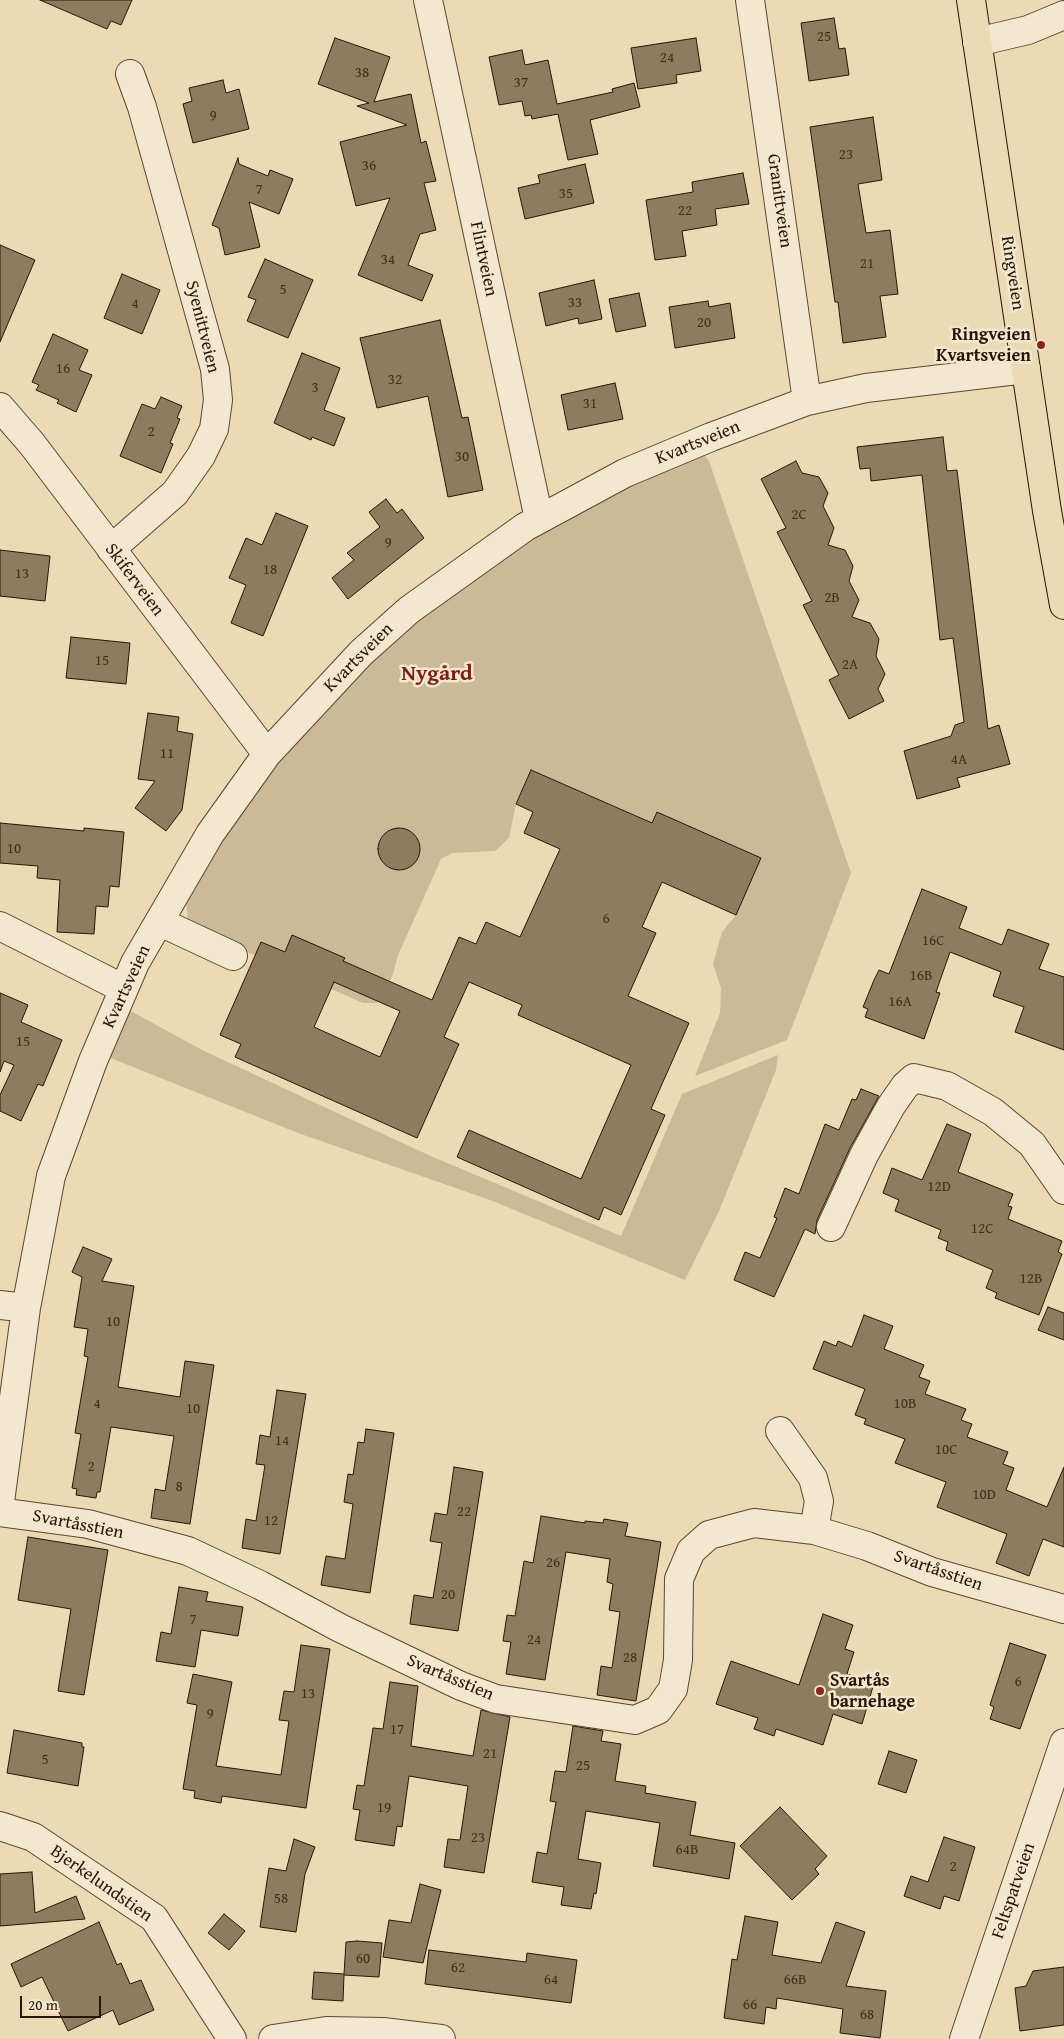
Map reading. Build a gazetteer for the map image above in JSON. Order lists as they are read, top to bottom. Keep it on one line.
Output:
{"streets":{"main road":["Ringveien"],"street":["Granittveien","Flintveien","Syenittveien","Kvartsveien","Skiferveien","Svartåsstien","Bjerkelundstien","Feltspatveien"]},"crossings":[["Granittveien","Kvartsveien"],["Flintveien","Kvartsveien"],["Ringveien","Kvartsveien"],["Syenittveien","Skiferveien"],["Kvartsveien","Skiferveien"]],"districts":["Nygård"],"places":["Ringveien Kvartsveien","Svartås barnehage"],"house_numbers":["25","24","38","37","9","23","36","7","35","22","34","21","5","33","4","20","16","32","3","31","2","30","2C","9","18","13","2B","15","2A","11","4A","10","6","16C","16B","16A","15","12D","12C","12B","10","4","10B","10","14","10C","2","8","10D","22","12","26","20","7","24","28","6","13","9","17","21","5","25","19","23","64B","2","58","60","62","64","66B","66","68"],"scale_bar":"20 m"}
